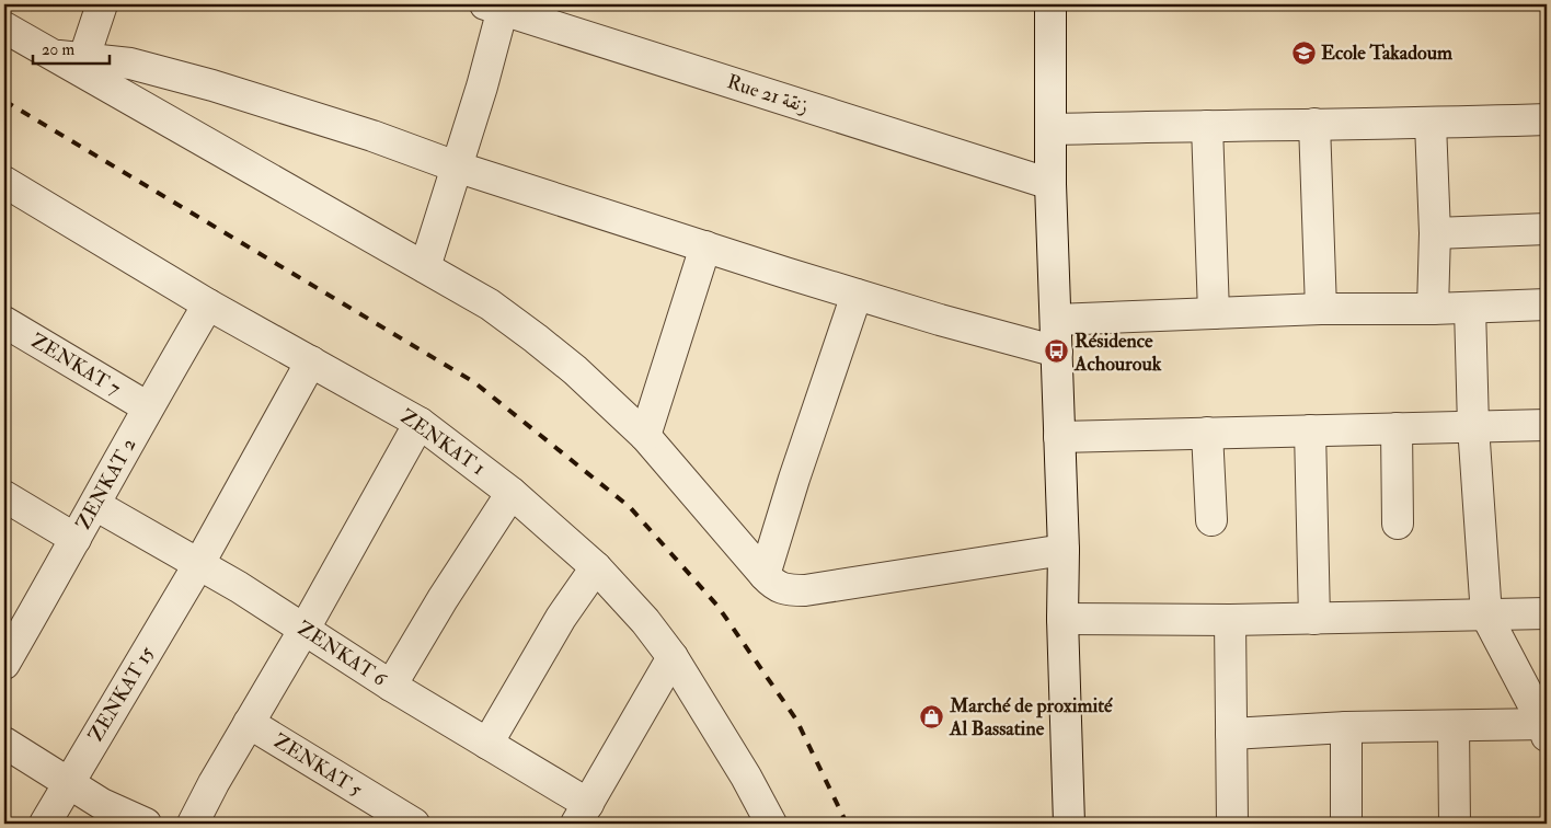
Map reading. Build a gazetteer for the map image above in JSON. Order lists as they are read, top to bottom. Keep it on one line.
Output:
{"streets":{"street":["Rue 21 زنقة","ZENKAT 7","ZENKAT 1","ZENKAT 2","ZENKAT 6","ZENKAT 15","ZENKAT 5"]},"crossings":[["ZENKAT 7","ZENKAT 2"],["ZENKAT 1","ZENKAT 2"],["ZENKAT 1","ZENKAT 15"],["ZENKAT 2","ZENKAT 6"],["ZENKAT 6","ZENKAT 15"]],"places":{"school or university":["Ecole Takadoum"],"bus stop":["Résidence Achourouk"],"shop":["Marché de proximité Al Bassatine"]},"scale_bar":"20 m"}
